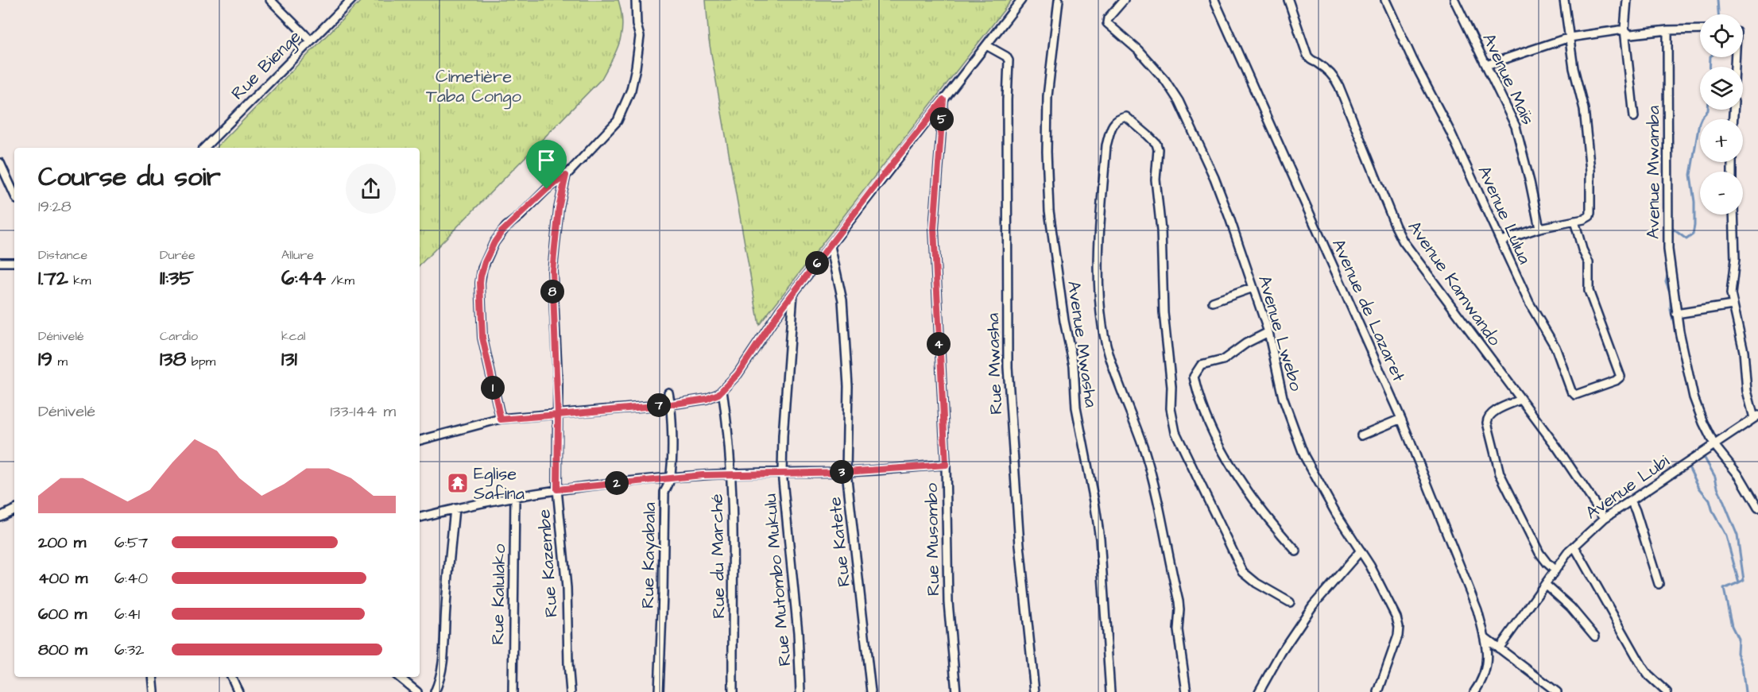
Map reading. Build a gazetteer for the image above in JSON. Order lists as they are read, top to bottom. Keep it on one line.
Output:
{"streets":{"street":["Rue Bienge","Avenue Maïs","Avenue Mwamba","Avenue Lulua","Avenue Kamwando","Avenue de Lazaret","Avenue Lwebo","Avenue Mwasha","Rue Mwasha","Avenue Lubi","Rue Musombo","Rue Katete","Rue Kayabala","Rue du Marché","Rue Kazembe","Rue Mutombo Mukulu","Rue Kalulako"]},"crossings":[["Avenue Mwamba","Avenue Lubi"],["Avenue Kamwando","Avenue Lubi"]],"parks":["Cimetière Taba Congo"],"places":{"temple":["Eglise Safina"]},"page":{"map_buttons":["+","−"],"pins":["5","6","8","4","1","7","3","2"],"heading":["Course du soir","19:28"],"stats":[["Distance","1.72 km"],["Durée","11:35"],["Allure","6:44 /km"],["Dénivelé","19 m"],["Cardio","138 bpm"],["kcal","131"]],"chart":["Dénivelé","133–144 m"],"list":[{"name":"200 m","note":"6:57"},{"name":"400 m","note":"6:40"},{"name":"600 m","note":"6:41"},{"name":"800 m","note":"6:32"}]}}
